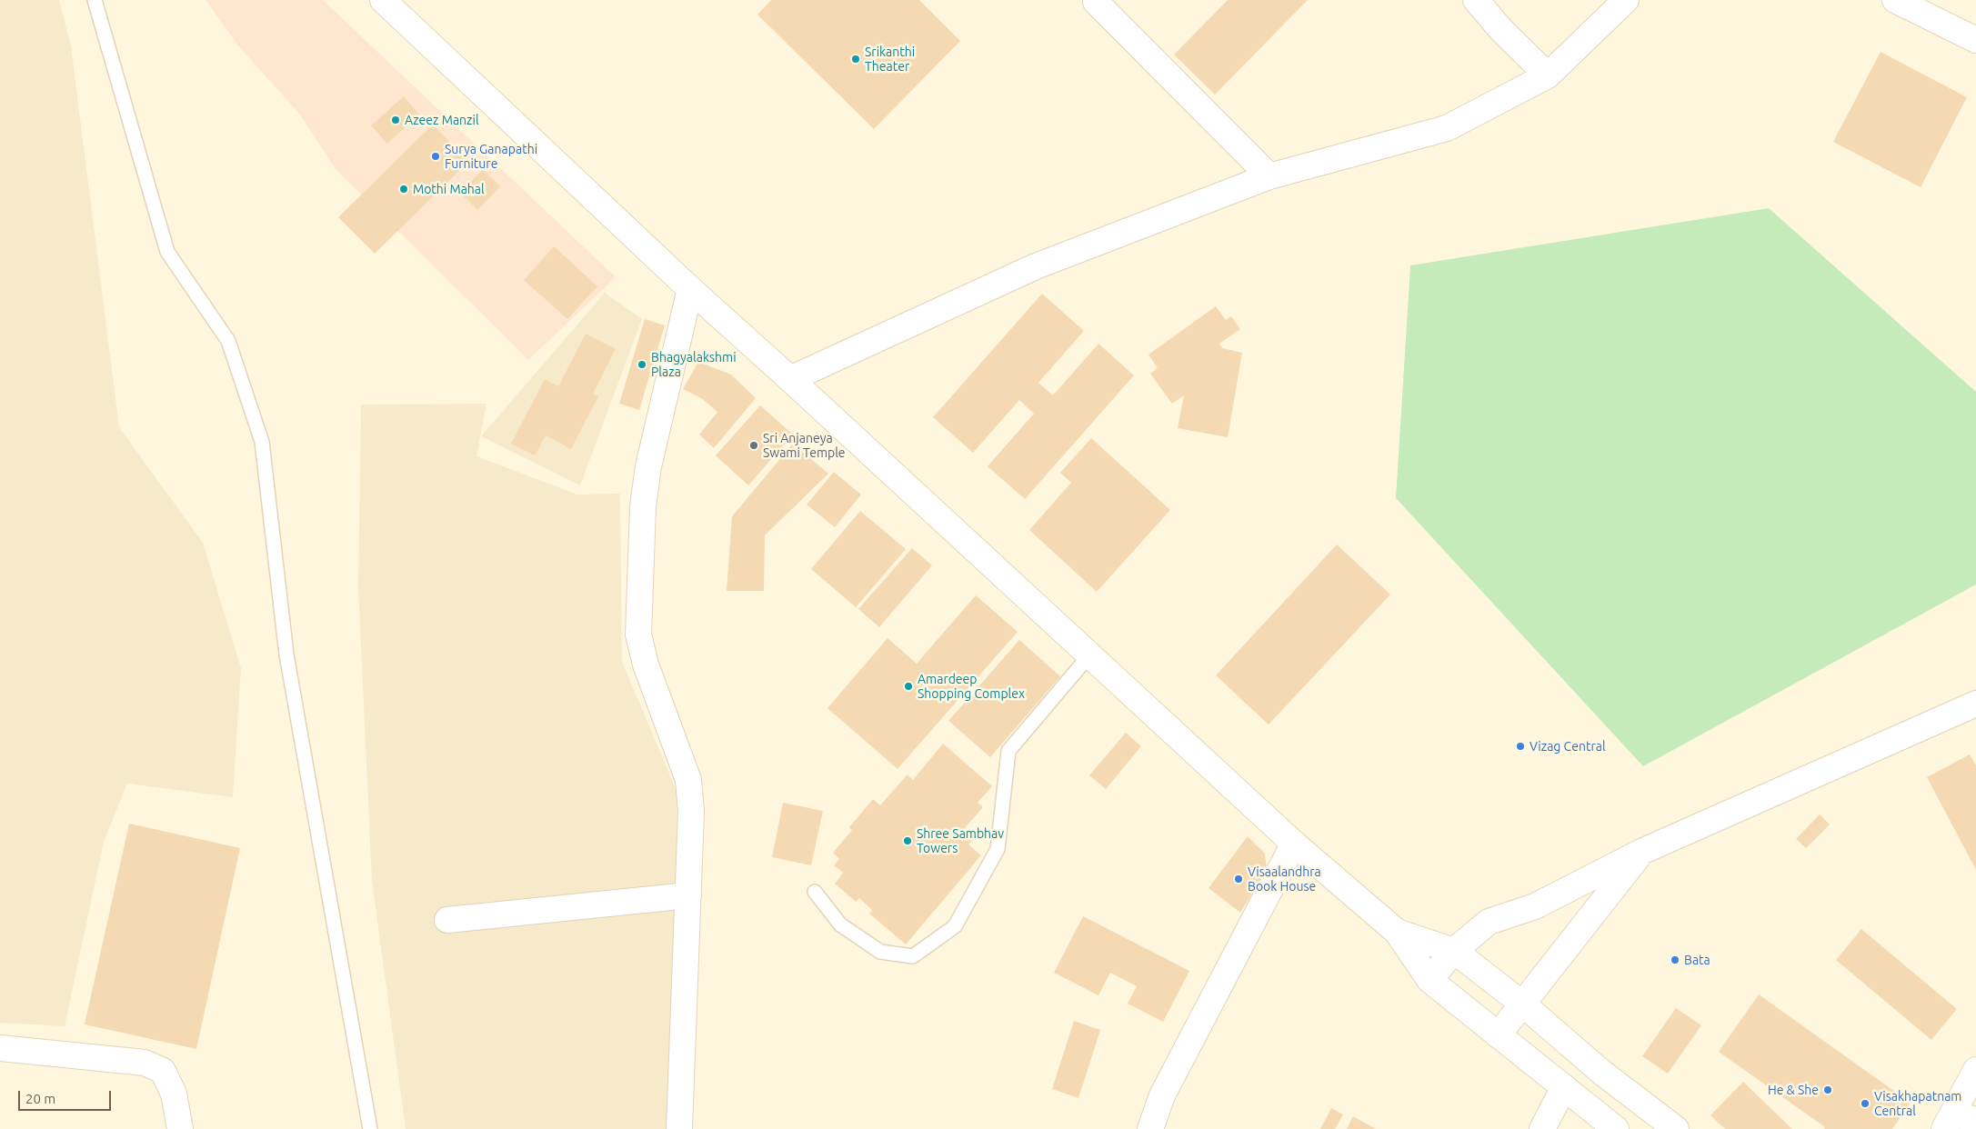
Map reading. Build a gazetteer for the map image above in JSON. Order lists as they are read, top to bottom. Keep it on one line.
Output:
{"places":["Srikanthi Theater","Azeez Manzil","Surya Ganapathi Furniture","Mothi Mahal","Bhagyalakshmi Plaza","Sri Anjaneya Swami Temple","Amardeep Shopping Complex","Vizag Central","Shree Sambhav Towers","Visaalandhra Book House","Bata","He & She","Visakhapatnam Central"],"scale_bar":"20 m"}
